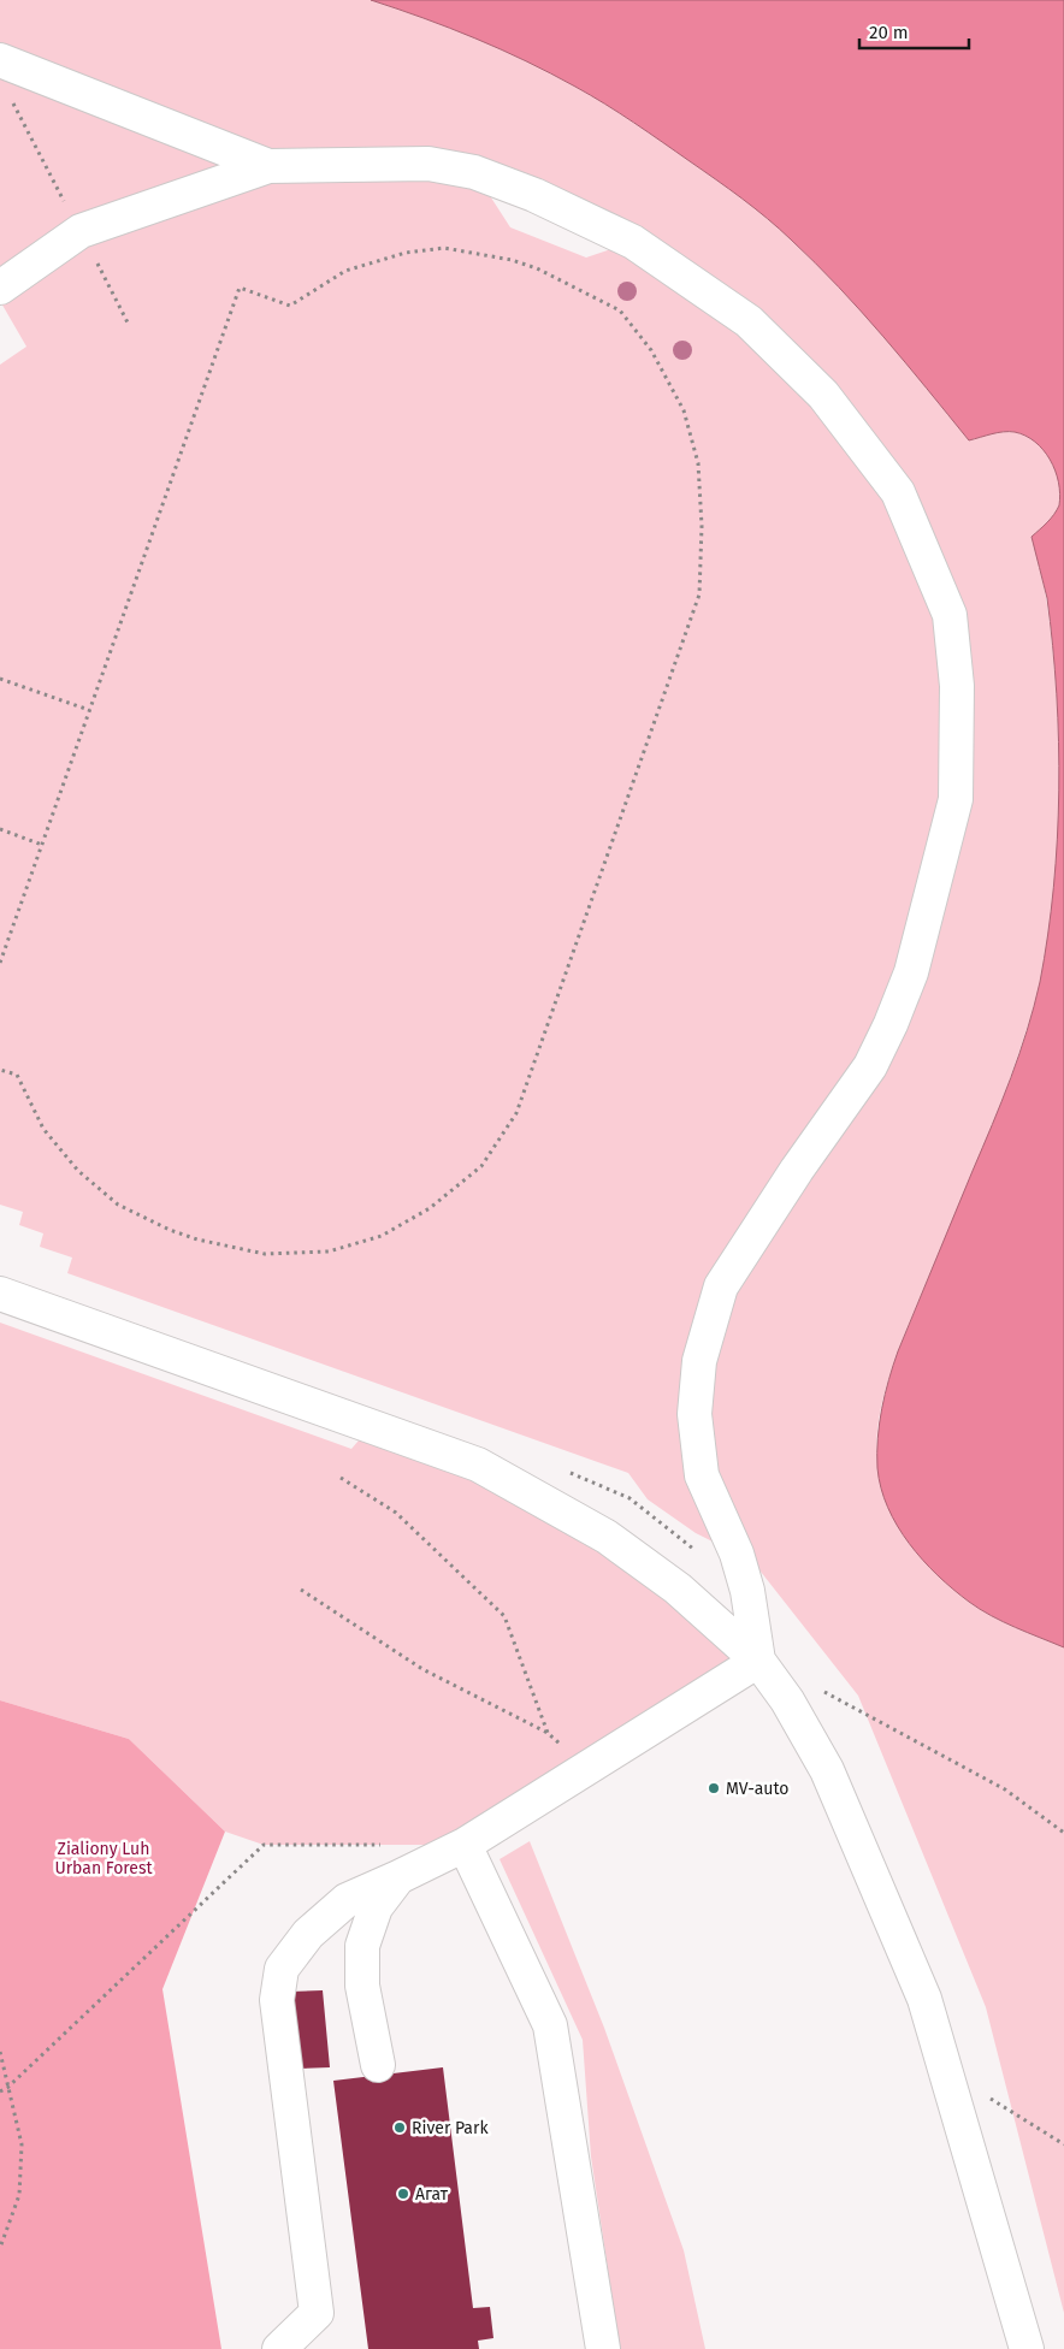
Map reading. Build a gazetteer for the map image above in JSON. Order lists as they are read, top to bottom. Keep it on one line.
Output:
{"parks":["Zialiony Luh Urban Forest"],"places":["MV-auto","River Park","Агат"],"scale_bar":"20 m"}
